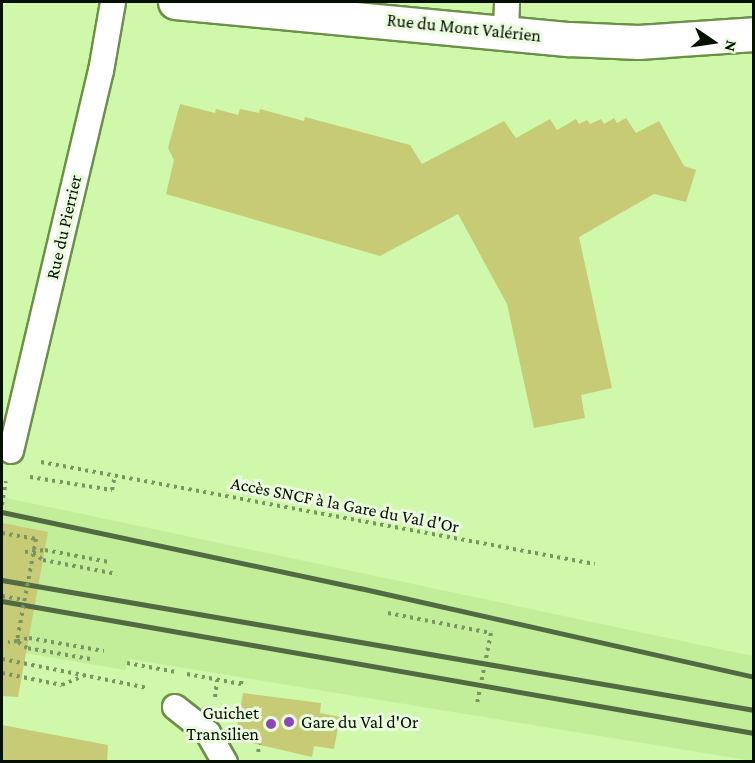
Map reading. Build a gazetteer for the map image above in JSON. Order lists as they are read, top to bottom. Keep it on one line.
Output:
{"streets":{"main road":["Rue du Mont Valérien"],"lane":["Rue du Pierrier"],"path":["Accès SNCF à la Gare du Val d'Or"]},"places":["Gare du Val d'Or","Guichet Transilien"],"north":"right"}
